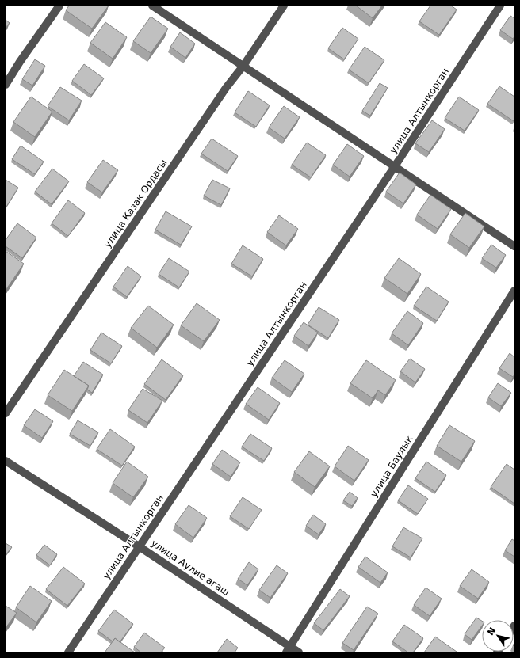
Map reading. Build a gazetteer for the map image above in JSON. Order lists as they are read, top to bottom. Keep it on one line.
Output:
{"streets":{"street":["улица Алтынкорган","улица Казак Ордасы","улица Баулык","улица Аулие агаш"]},"crossings":[["улица Алтынкорган","улица Аулие агаш"],["улица Баулык","улица Аулие агаш"]],"north":"top left"}
